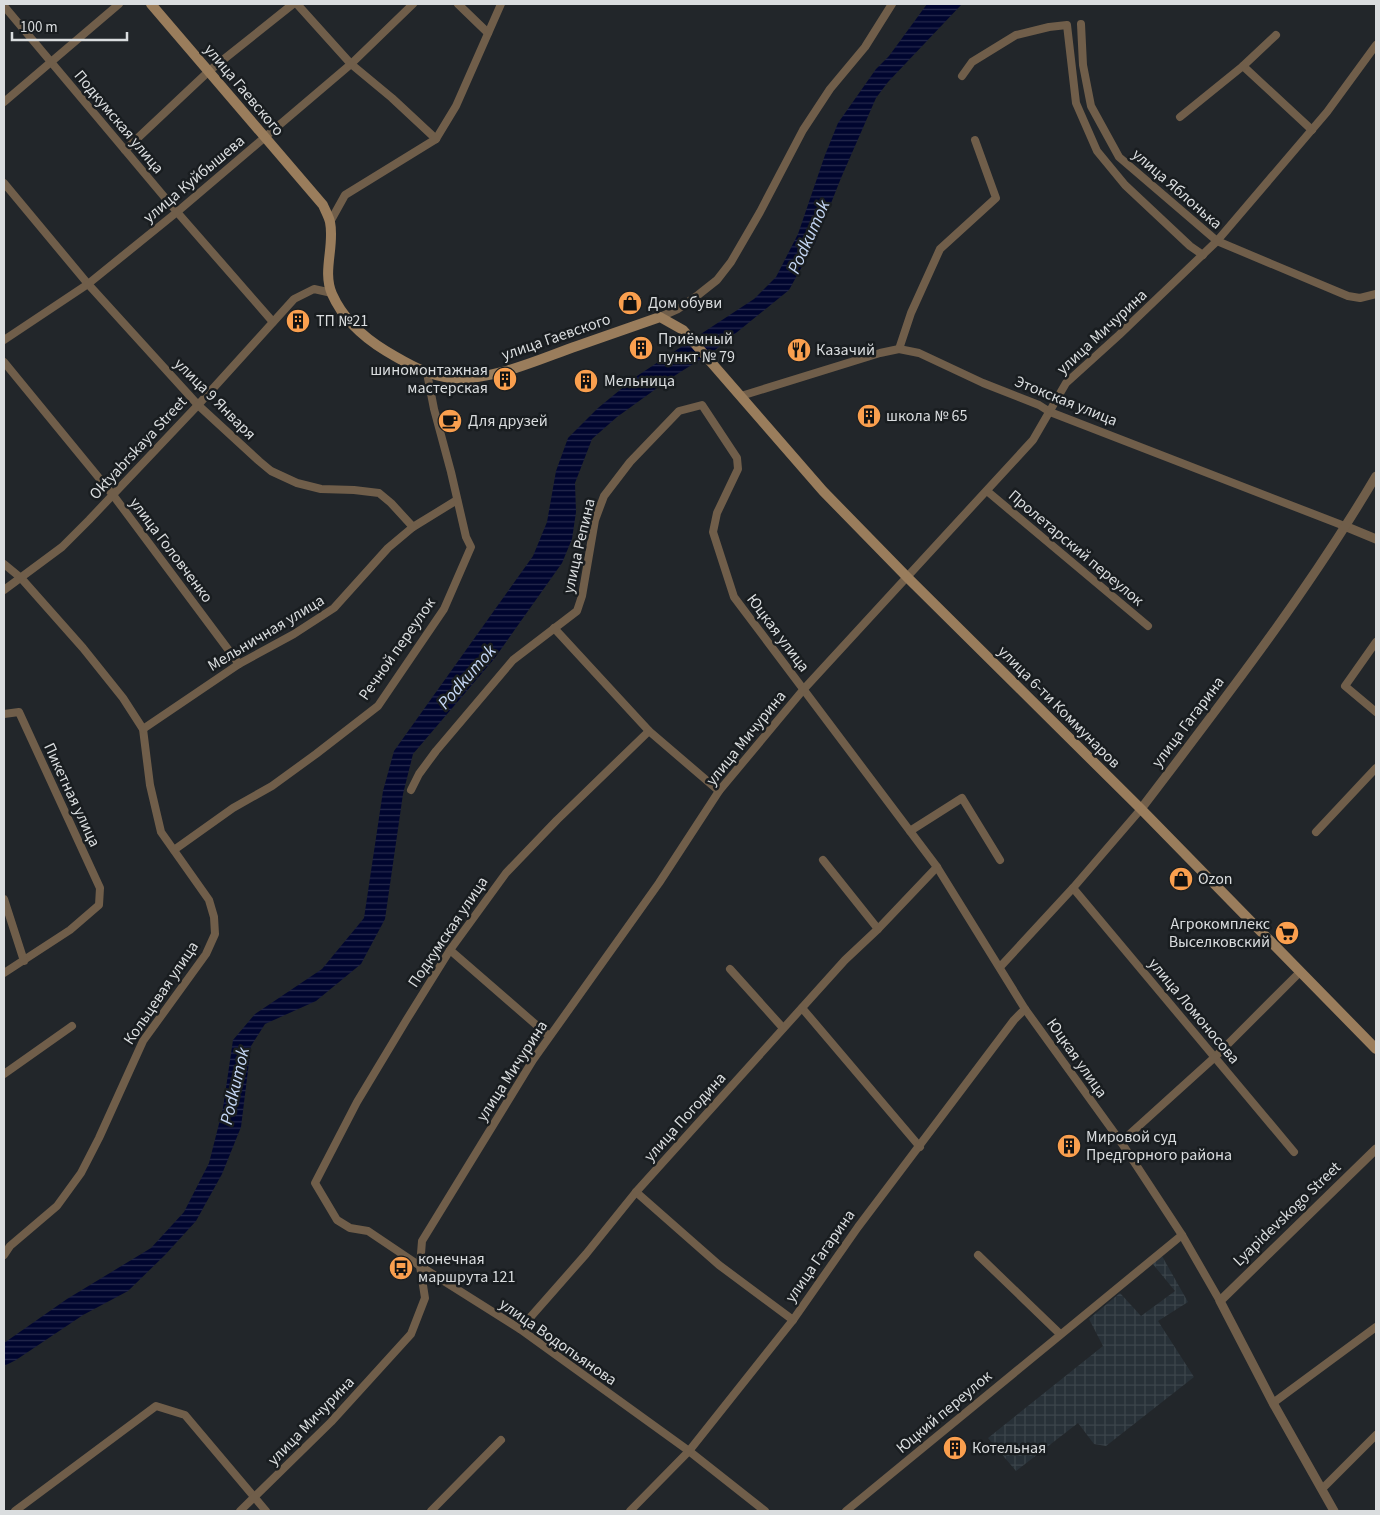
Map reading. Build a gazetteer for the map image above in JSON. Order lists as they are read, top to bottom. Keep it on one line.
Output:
{"streets":{"main road":["улица Гаевского","улица 6-ти Коммунаров"],"street":["Подкумская улица","улица Куйбышева","улица Яблонька","улица Мичурина","улица 9 Января","Этокская улица","Oktyabrskaya Street","улица Репина","Пролетарский переулок","улица Головченко","Мельничная улица","Юцкая улица","Речной переулок","улица Гагарина","Пикетная улица","Кольцевая улица","улица Ломоносова","улица Погодина","Lyapidevskogo Street","улица Водопьянова","Юцкий переулок"]},"crossings":[["улица Гаевского","улица Куйбышева"],["улица Гаевского","Oktyabrskaya Street"],["улица Гаевского","Речной переулок"],["улица Гаевского","улица 6-ти Коммунаров"],["Подкумская улица","улица Куйбышева"],["Подкумская улица","Oktyabrskaya Street"],["Подкумская улица","улица Водопьянова"],["улица Куйбышева","улица 9 Января"],["улица Яблонька","улица Мичурина"],["улица Мичурина","Этокская улица"],["улица Мичурина","Пролетарский переулок"],["улица Мичурина","Юцкая улица"],["улица Мичурина","улица 6-ти Коммунаров"],["улица Мичурина","улица Водопьянова"],["улица 9 Января","Oktyabrskaya Street"],["улица 9 Января","Мельничная улица"],["Этокская улица","улица 6-ти Коммунаров"],["Этокская улица","улица Гагарина"],["Oktyabrskaya Street","улица Головченко"],["Oktyabrskaya Street","Кольцевая улица"],["улица Репина","Юцкая улица"],["улица Головченко","Мельничная улица"],["Мельничная улица","Кольцевая улица"],["Юцкая улица","улица Гагарина"],["Юцкая улица","улица Погодина"],["Юцкая улица","Lyapidevskogo Street"],["Юцкая улица","Юцкий переулок"],["Речной переулок","Кольцевая улица"],["улица 6-ти Коммунаров","улица Гагарина"],["улица Гагарина","улица Ломоносова"],["улица Гагарина","улица Водопьянова"],["улица Погодина","улица Водопьянова"]],"water":["Podkumok"],"places":{"shop":["Дом обуви","Ozon"],"building":["ТП №21","Приёмный пункт № 79","шиномонтажная мастерская","Мельница","школа № 65","Мировой суд Предгорного района","Котельная"],"restaurant":["Казачий"],"cafe":["Для друзей"],"supermarket":["Агрокомплекс Выселковский"],"bus stop":["конечная маршрута 121"]},"scale_bar":"100 m"}
